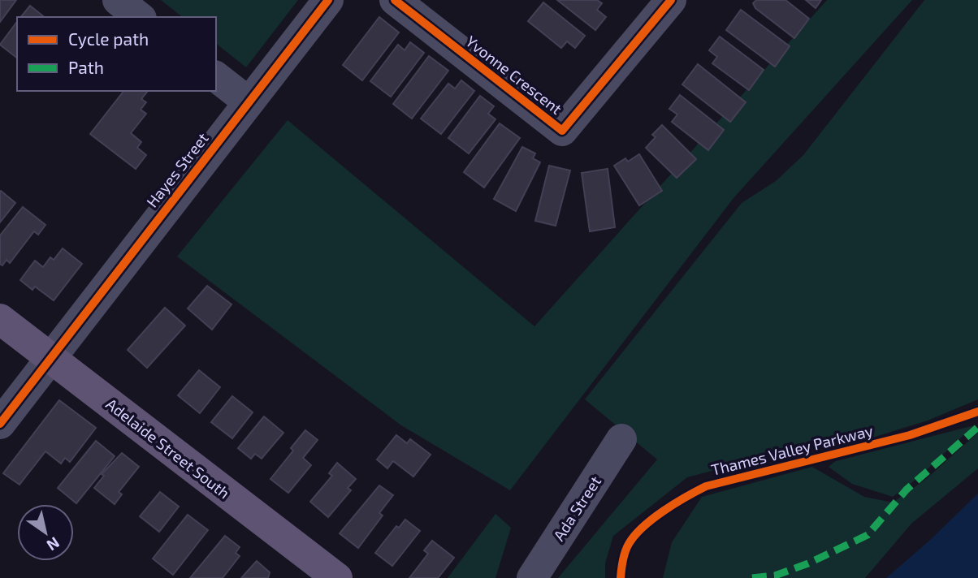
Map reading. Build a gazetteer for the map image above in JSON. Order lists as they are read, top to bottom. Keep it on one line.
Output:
{"streets":{"main road":["Adelaide Street South"],"street":["Yvonne Crescent","Hayes Street","Ada Street"],"cycle path":["Thames Valley Parkway"]},"crossings":[["Hayes Street","Adelaide Street South"]],"legend":["Cycle path","Path"],"north":"bottom right"}
